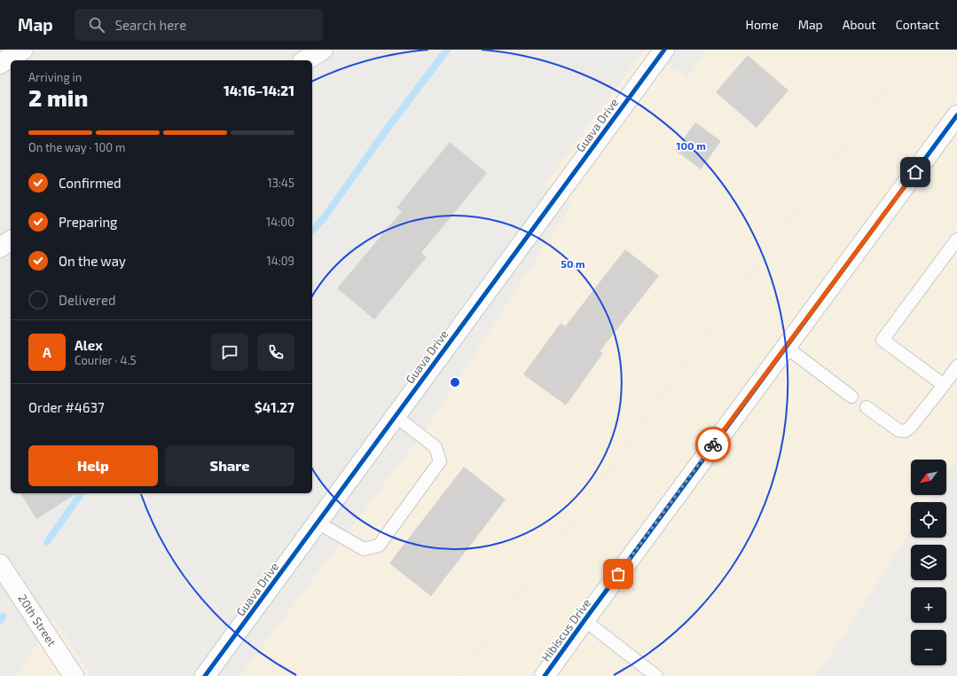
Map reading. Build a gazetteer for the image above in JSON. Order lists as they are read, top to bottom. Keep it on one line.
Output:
{"streets":{"street":["Guava Drive","20th Street","Hibiscus Drive"]},"north":"bottom left","page":{"header":"Map","search":"Search here","nav":["Home","Map","About","Contact"],"heading":["2 min","Arriving in","14:16–14:21"],"panel":["Alex","Courier · 4.5","Order #4637","$41.27"],"bar":"On the way · 100 m","list":[["Confirmed","13:45"],["Preparing","14:00"],["On the way","14:09"],"Delivered"],"round":"A","buttons":["Help","Share"],"map_buttons":["+","−"]},"rings":["100 m","50 m"]}
